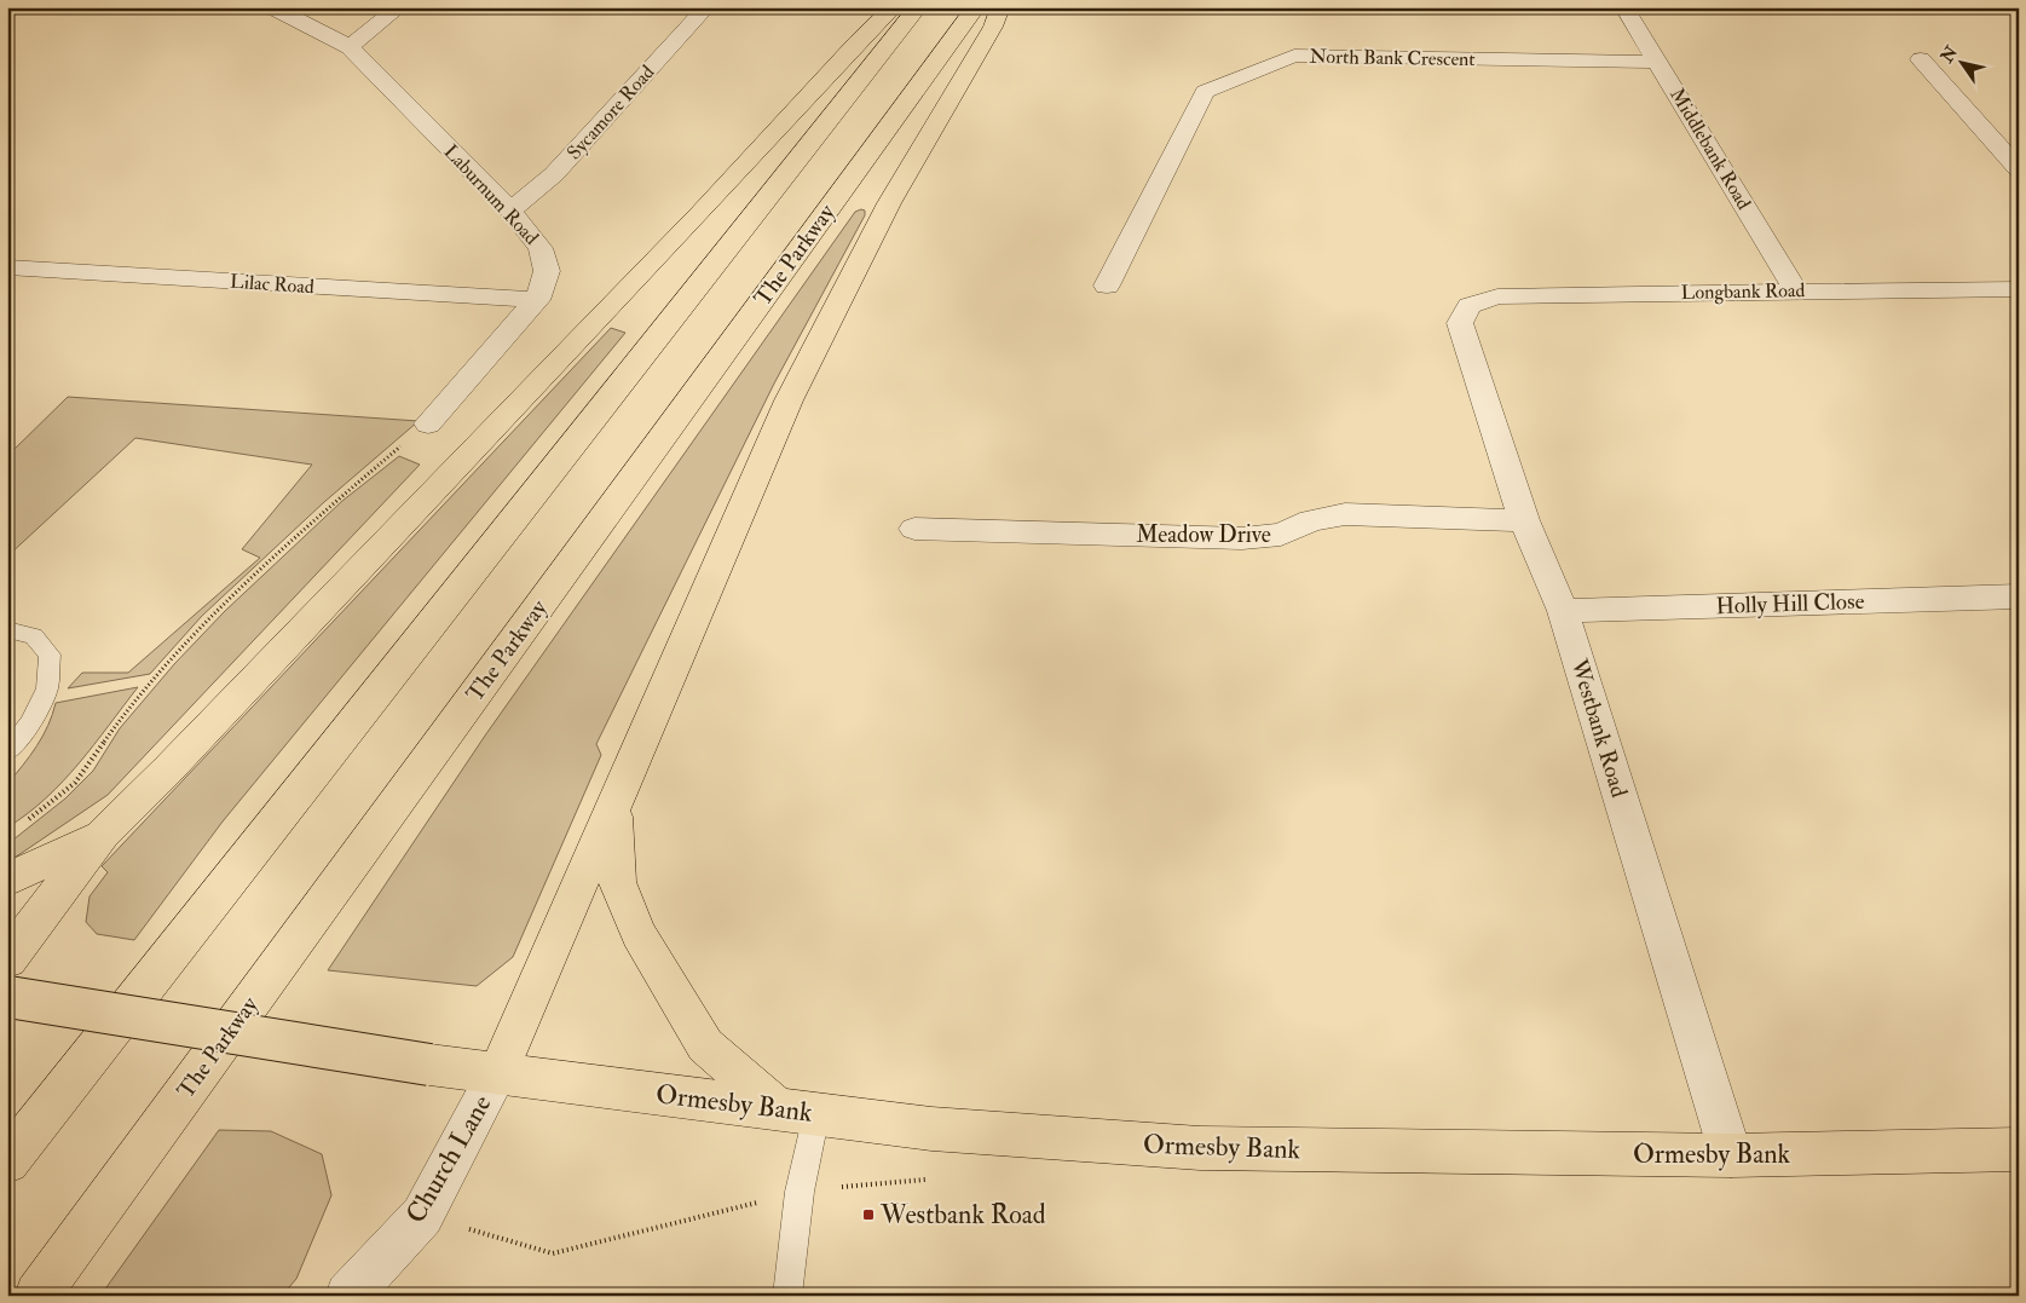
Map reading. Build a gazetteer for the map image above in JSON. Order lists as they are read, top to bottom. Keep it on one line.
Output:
{"streets":{"main road":["The Parkway","Ormesby Bank"],"street":["North Bank Crescent","Sycamore Road","Middlebank Road","Laburnum Road","Lilac Road","Longbank Road","Meadow Drive","Holly Hill Close","Westbank Road","Church Lane"]},"crossings":[["North Bank Crescent","Middlebank Road"],["Sycamore Road","Laburnum Road"],["Middlebank Road","Longbank Road"],["Laburnum Road","Lilac Road"],["Longbank Road","Westbank Road"],["Meadow Drive","Westbank Road"],["Holly Hill Close","Westbank Road"],["Westbank Road","Ormesby Bank"],["Ormesby Bank","Church Lane"]],"places":{"transit":["Westbank Road"]},"north":"top left"}
